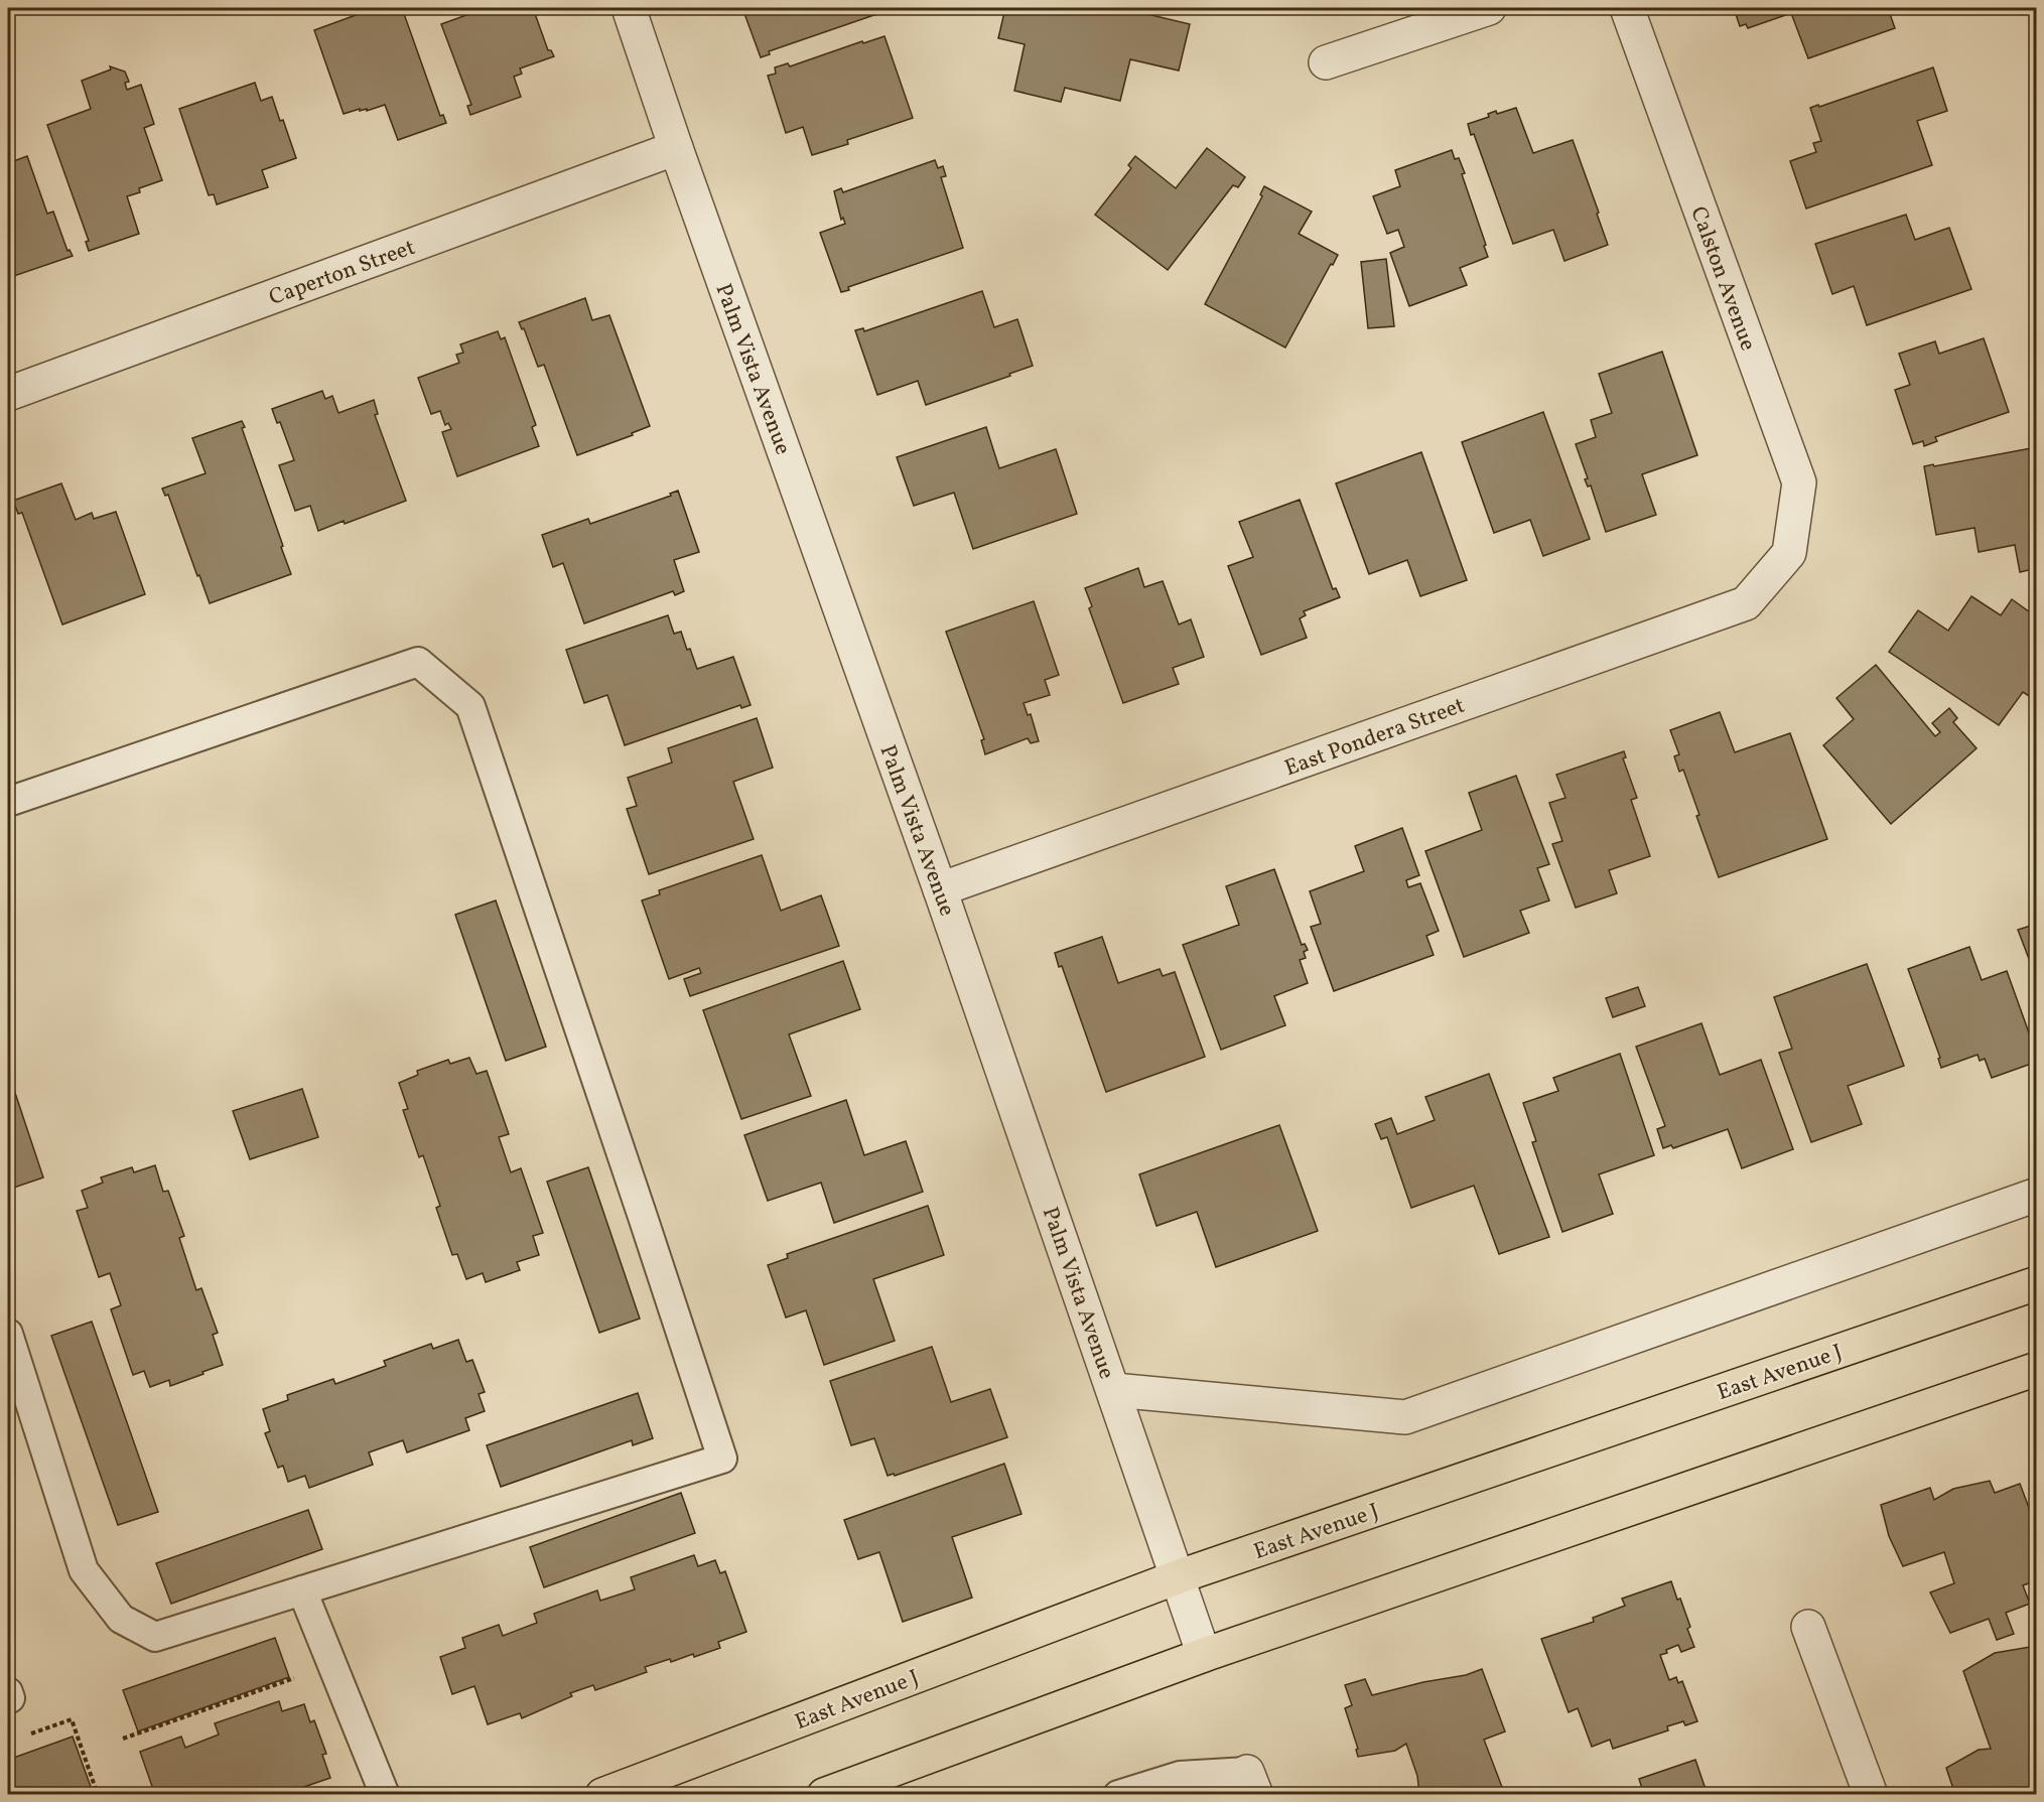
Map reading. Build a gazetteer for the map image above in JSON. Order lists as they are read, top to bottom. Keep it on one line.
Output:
{"streets":{"main road":["East Avenue J"],"street":["Caperton Street","Calston Avenue","Palm Vista Avenue","East Pondera Street"]},"crossings":[["Caperton Street","Palm Vista Avenue"],["Calston Avenue","East Pondera Street"],["Palm Vista Avenue","East Pondera Street"],["Palm Vista Avenue","East Avenue J"]]}
